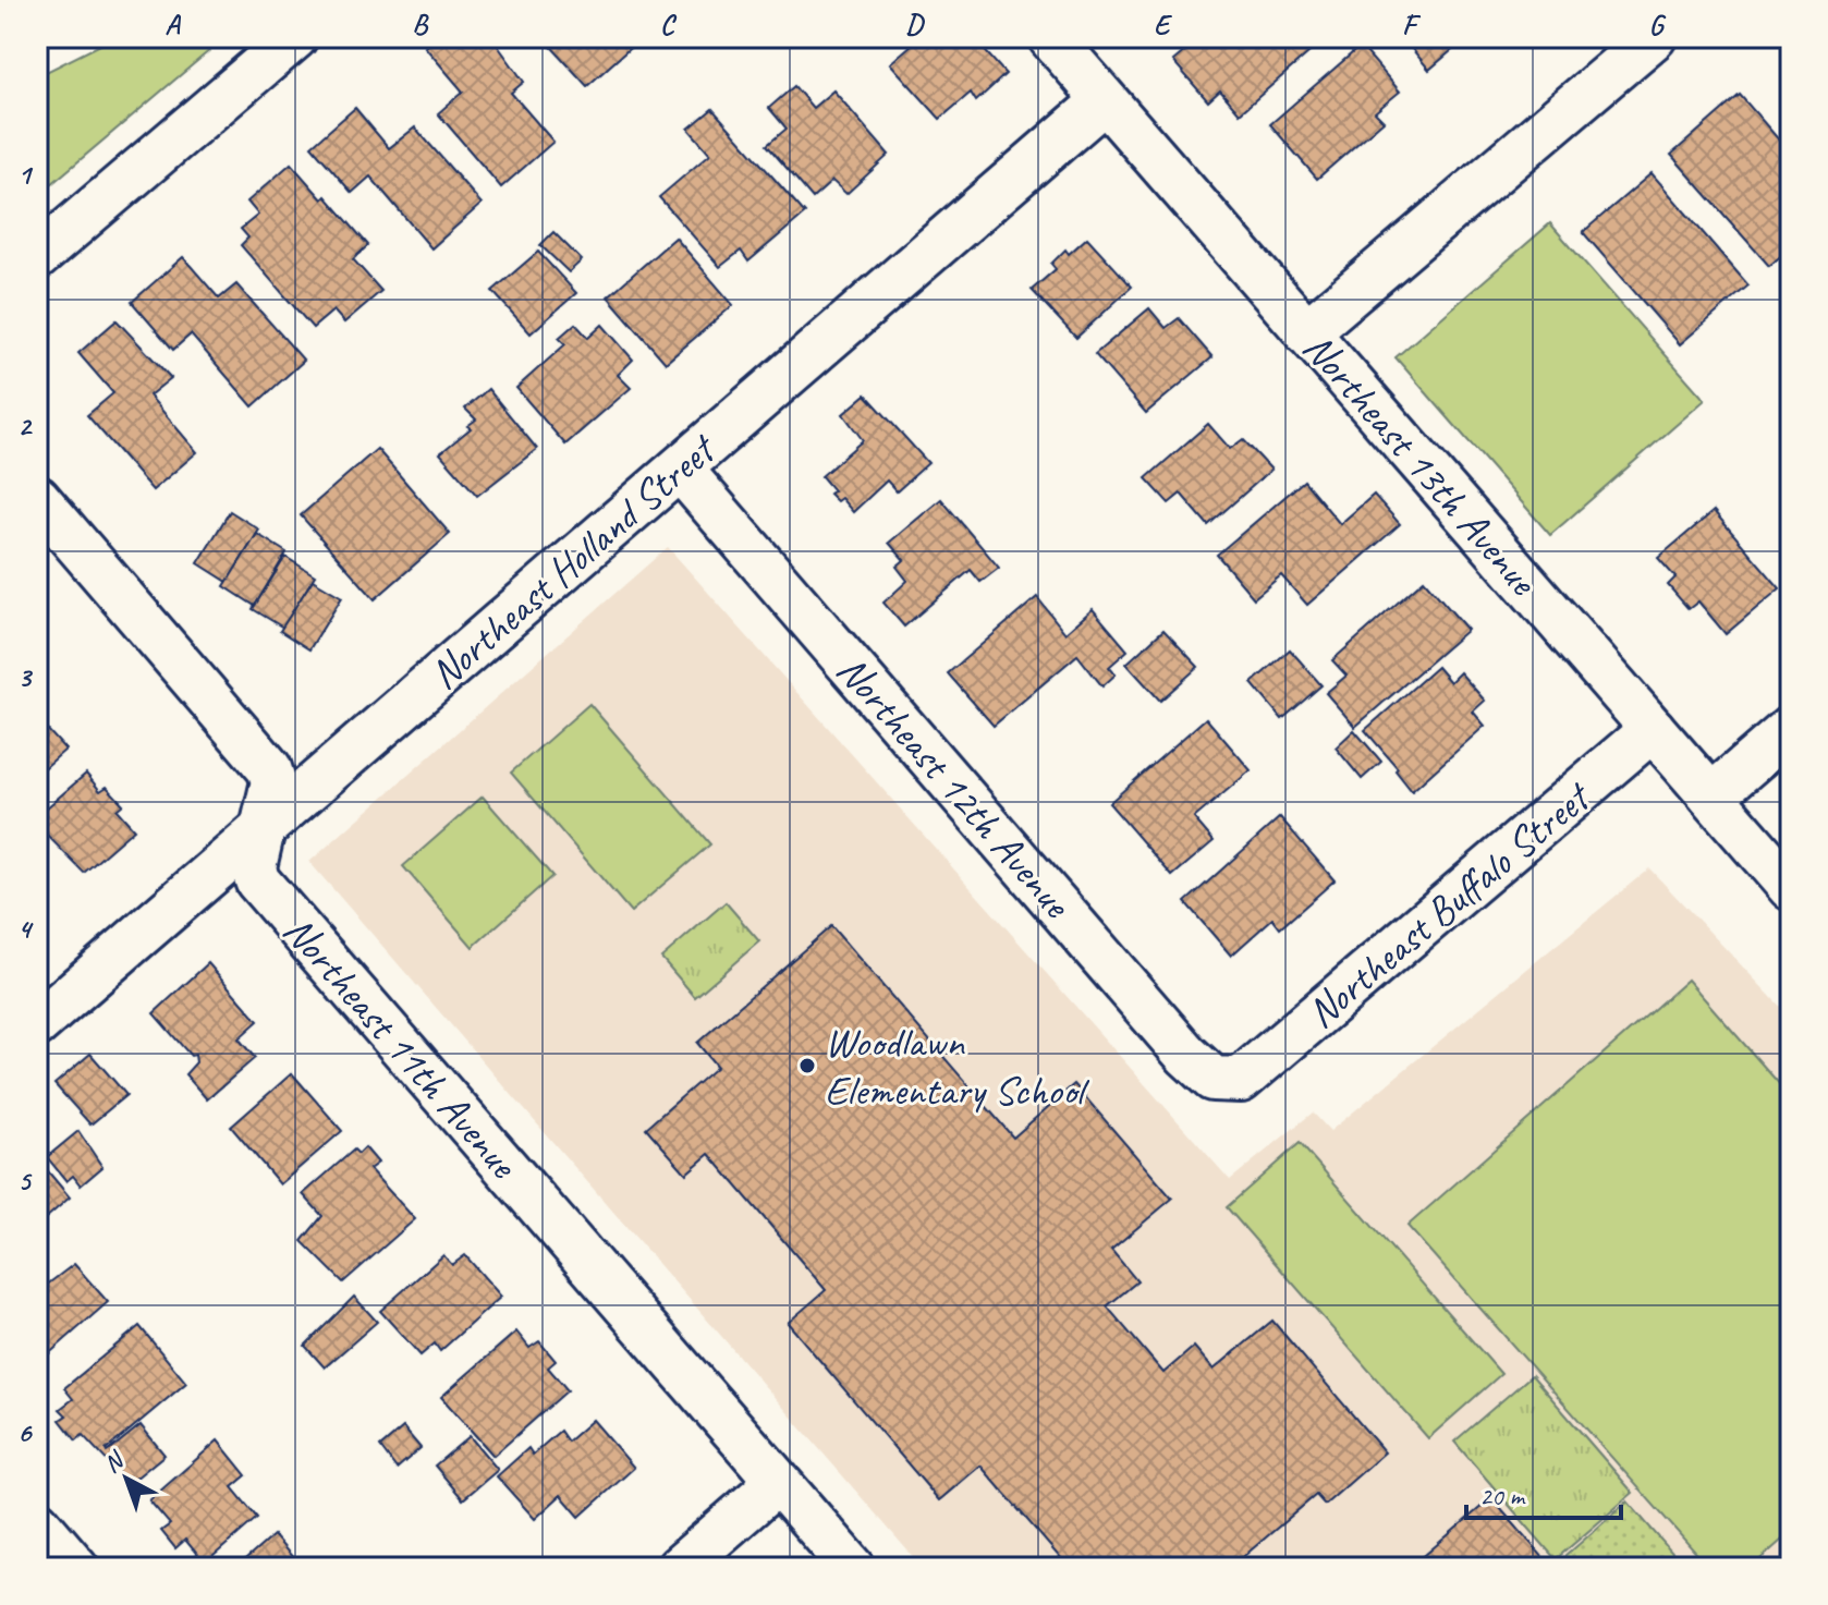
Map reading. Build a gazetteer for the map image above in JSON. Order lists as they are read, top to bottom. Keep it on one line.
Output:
{"streets":{"street":["Northeast 13th Avenue","Northeast Holland Street","Northeast 12th Avenue","Northeast Buffalo Street","Northeast 11th Avenue"]},"crossings":[["Northeast 13th Avenue","Northeast Holland Street"],["Northeast 13th Avenue","Northeast Buffalo Street"],["Northeast Holland Street","Northeast 12th Avenue"],["Northeast Holland Street","Northeast 11th Avenue"],["Northeast 12th Avenue","Northeast Buffalo Street"]],"places":["Woodlawn Elementary School"],"scale_bar":"20 m","north":"top left","grid":{"columns":["A","B","C","D","E","F","G"],"rows":["1","2","3","4","5","6"]}}
